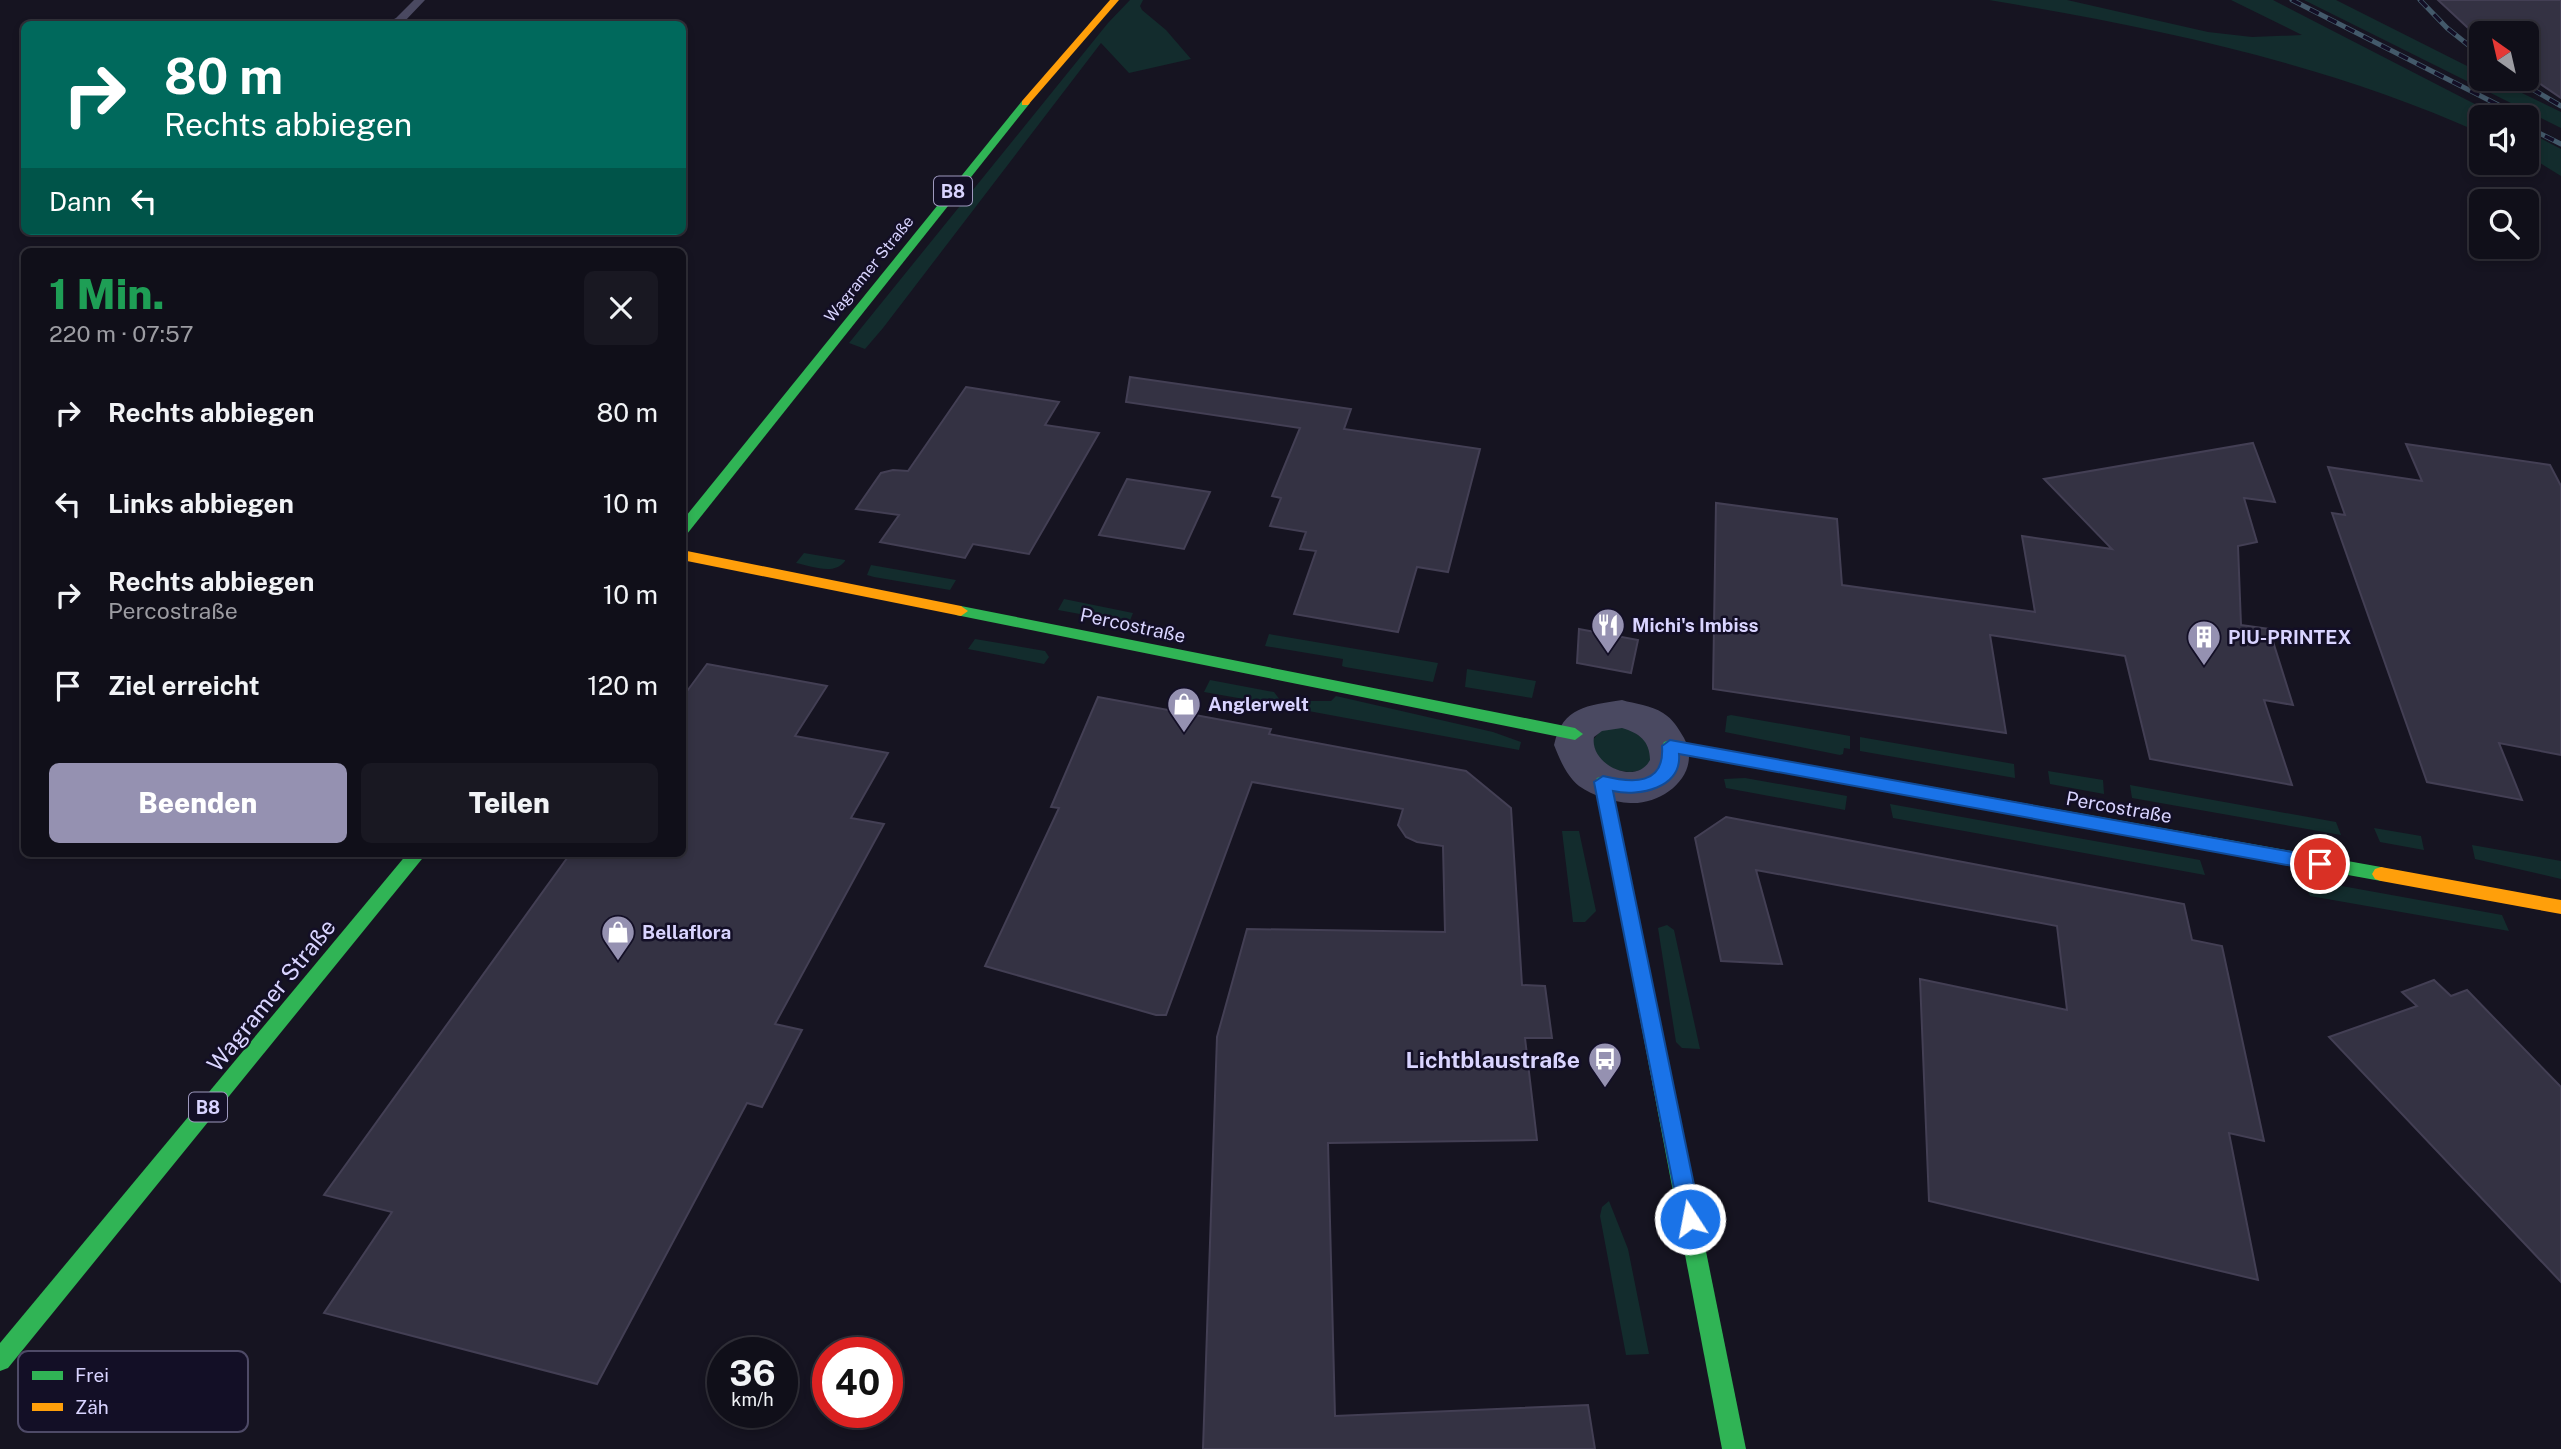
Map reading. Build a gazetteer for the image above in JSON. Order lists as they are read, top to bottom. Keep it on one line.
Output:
{"streets":{"street":["B8","Wagramer Straße","Percostraße"]},"places":{"restaurant":["Michi's Imbiss"],"building":["PIU-PRINTEX"],"shop":["Anglerwelt","Bellaflora"],"bus stop":["Lichtblaustraße"]},"legend":["Frei","Zäh"],"north":"top left","page":{"turn":["80 m","Rechts abbiegen"],"then":"Dann","heading":["1 Min.","220 m · 07:57"],"list":[{"name":"Rechts abbiegen","value":"80 m"},{"name":"Links abbiegen","value":"10 m"},{"name":"Rechts abbiegen","note":"Percostraße","value":"10 m"},{"name":"Ziel erreicht","value":"120 m"}],"buttons":["Beenden","Teilen"],"speed":"36 km/h","limit":"40"}}
